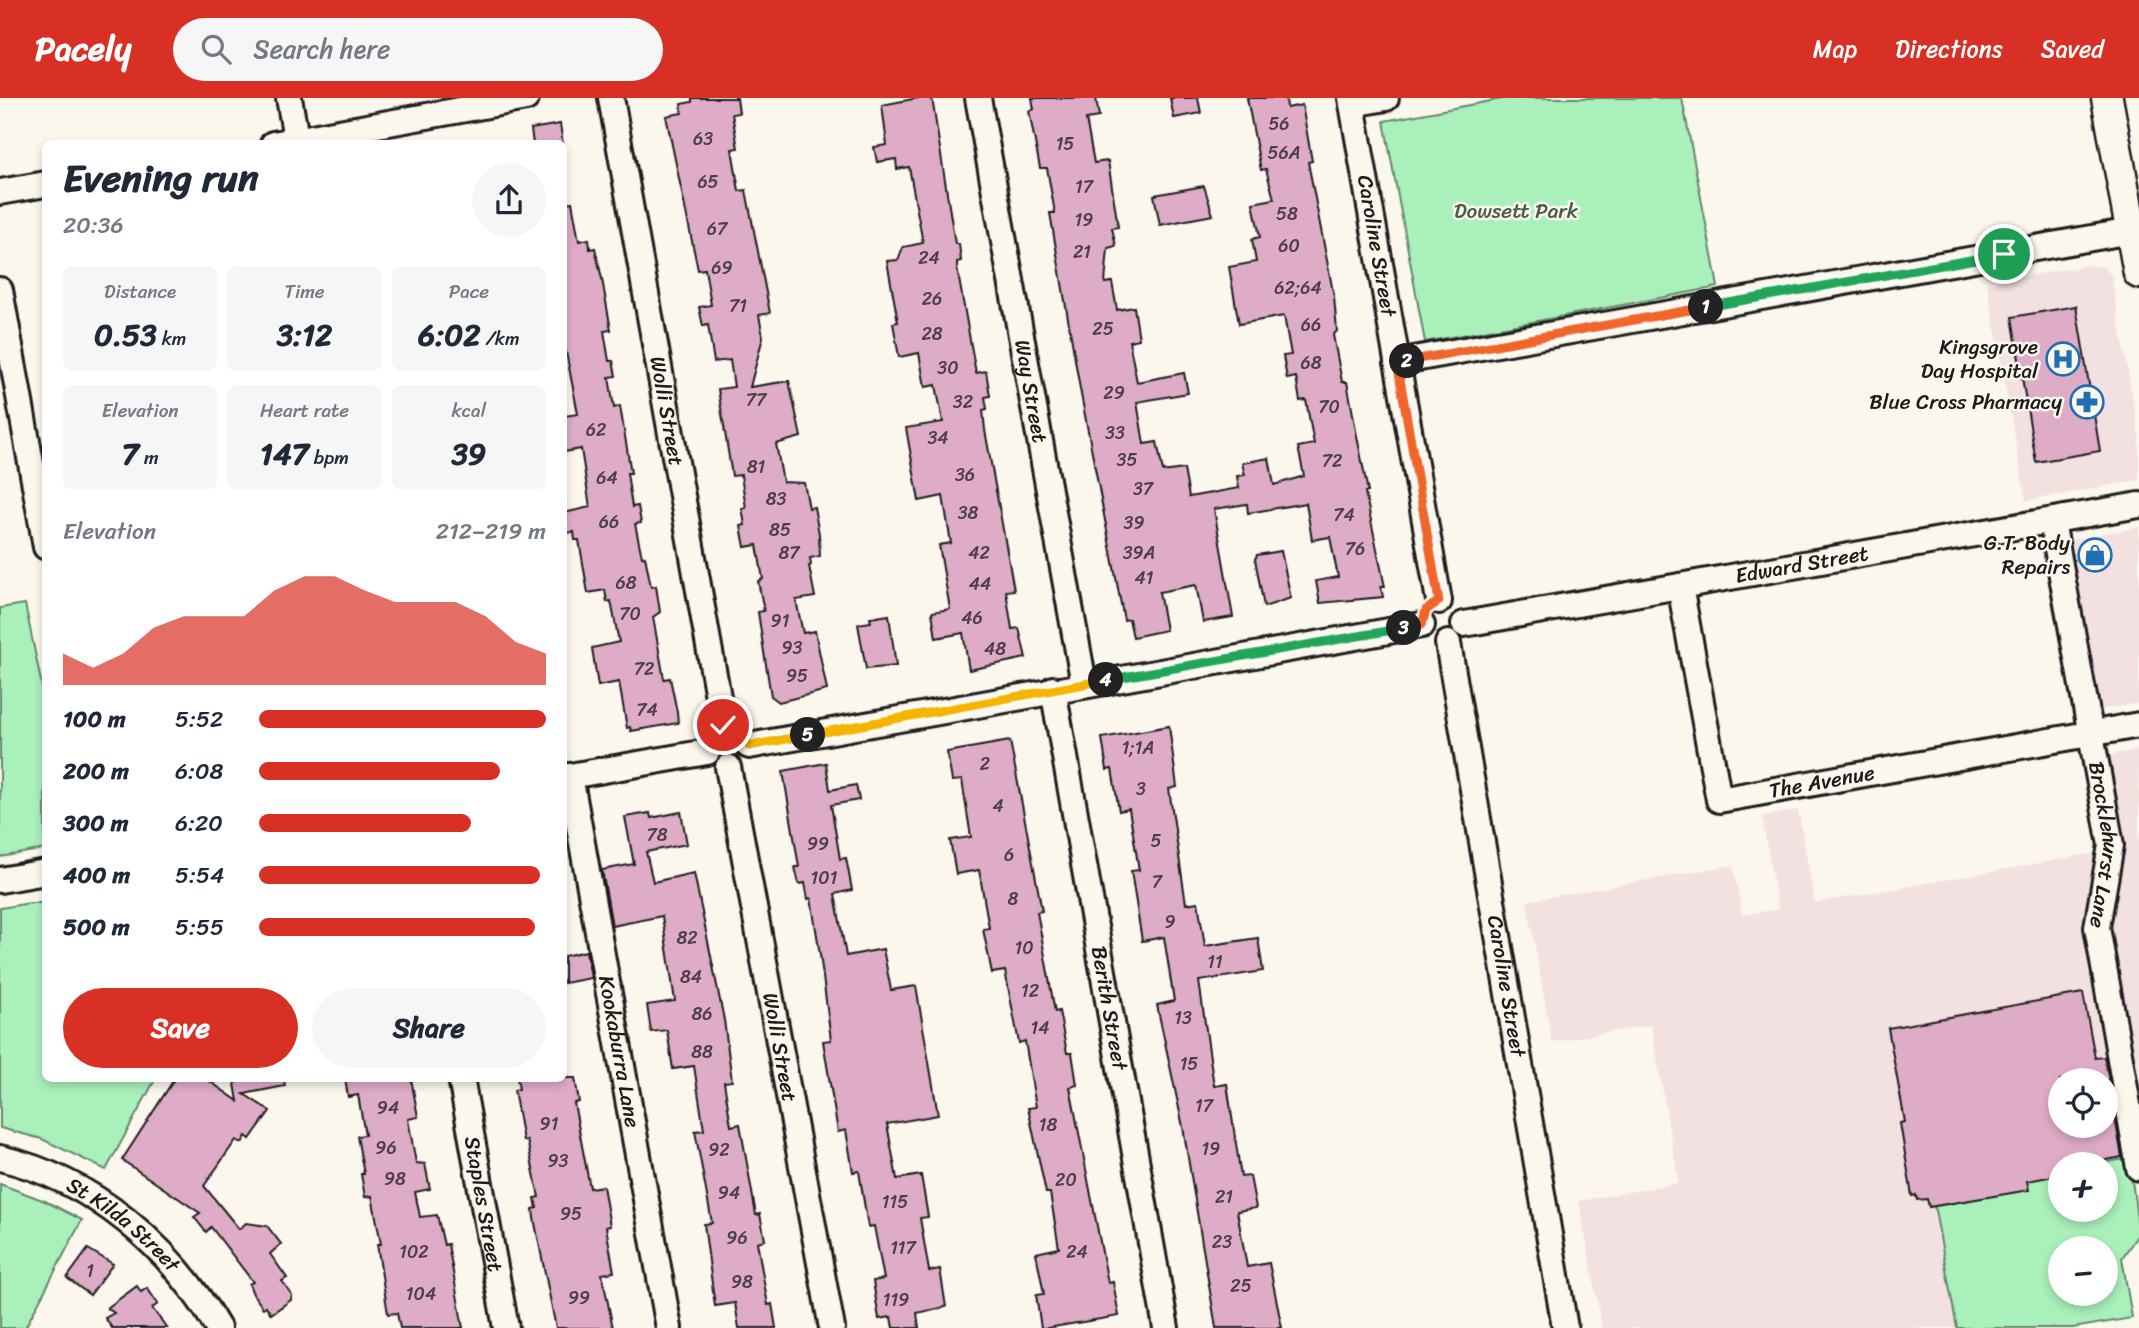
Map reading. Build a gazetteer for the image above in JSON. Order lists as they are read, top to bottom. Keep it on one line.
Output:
{"streets":{"street":["Caroline Street","Way Street","Wolli Street","Edward Street","The Avenue","Brocklehurst Lane","Berith Street","Kookaburra Lane","Staples Street","St Kilda Street"]},"crossings":[["Caroline Street","Edward Street"],["Edward Street","The Avenue"],["Edward Street","Brocklehurst Lane"],["The Avenue","Brocklehurst Lane"]],"parks":["Dowsett Park"],"places":{"hospital":["Kingsgrove Day Hospital"],"pharmacy":["Blue Cross Pharmacy"],"shop":["G.T. Body Repairs"]},"house_numbers":["56","63","15","56A","65","17","58","19","67","60","21","24","69","62;64","26","71","66","25","28","68","30","29","77","32","70","62","33","34","35","72","81","36","64","37","83","38","74","66","39","85","76","87","42","39A","41","68","44","70","46","91","93","48","72","95","74","1;1A","2","3","4","78","5","99","6","101","7","8","9","82","10","11","84","12","86","13","14","88","15","17","94","91","18","96","19","92","93","98","20","94","21","115","95","96","23","117","102","24","1","98","25","104","99","119"],"page":{"header":"Pacely","search":"Search here","nav":["Map","Directions","Saved"],"heading":["Evening run","20:36"],"stats":[["Distance","0.53 km"],["Time","3:12"],["Pace","6:02 /km"],["Elevation","7 m"],["Heart rate","147 bpm"],["kcal","39"]],"pins":["1","2","3","4","5"],"chart":["Elevation","212–219 m"],"list":[{"name":"100 m","note":"5:52"},{"name":"200 m","note":"6:08"},{"name":"300 m","note":"6:20"},{"name":"400 m","note":"5:54"},{"name":"500 m","note":"5:55"}],"buttons":["Save","Share"],"map_buttons":["+","−"]}}
